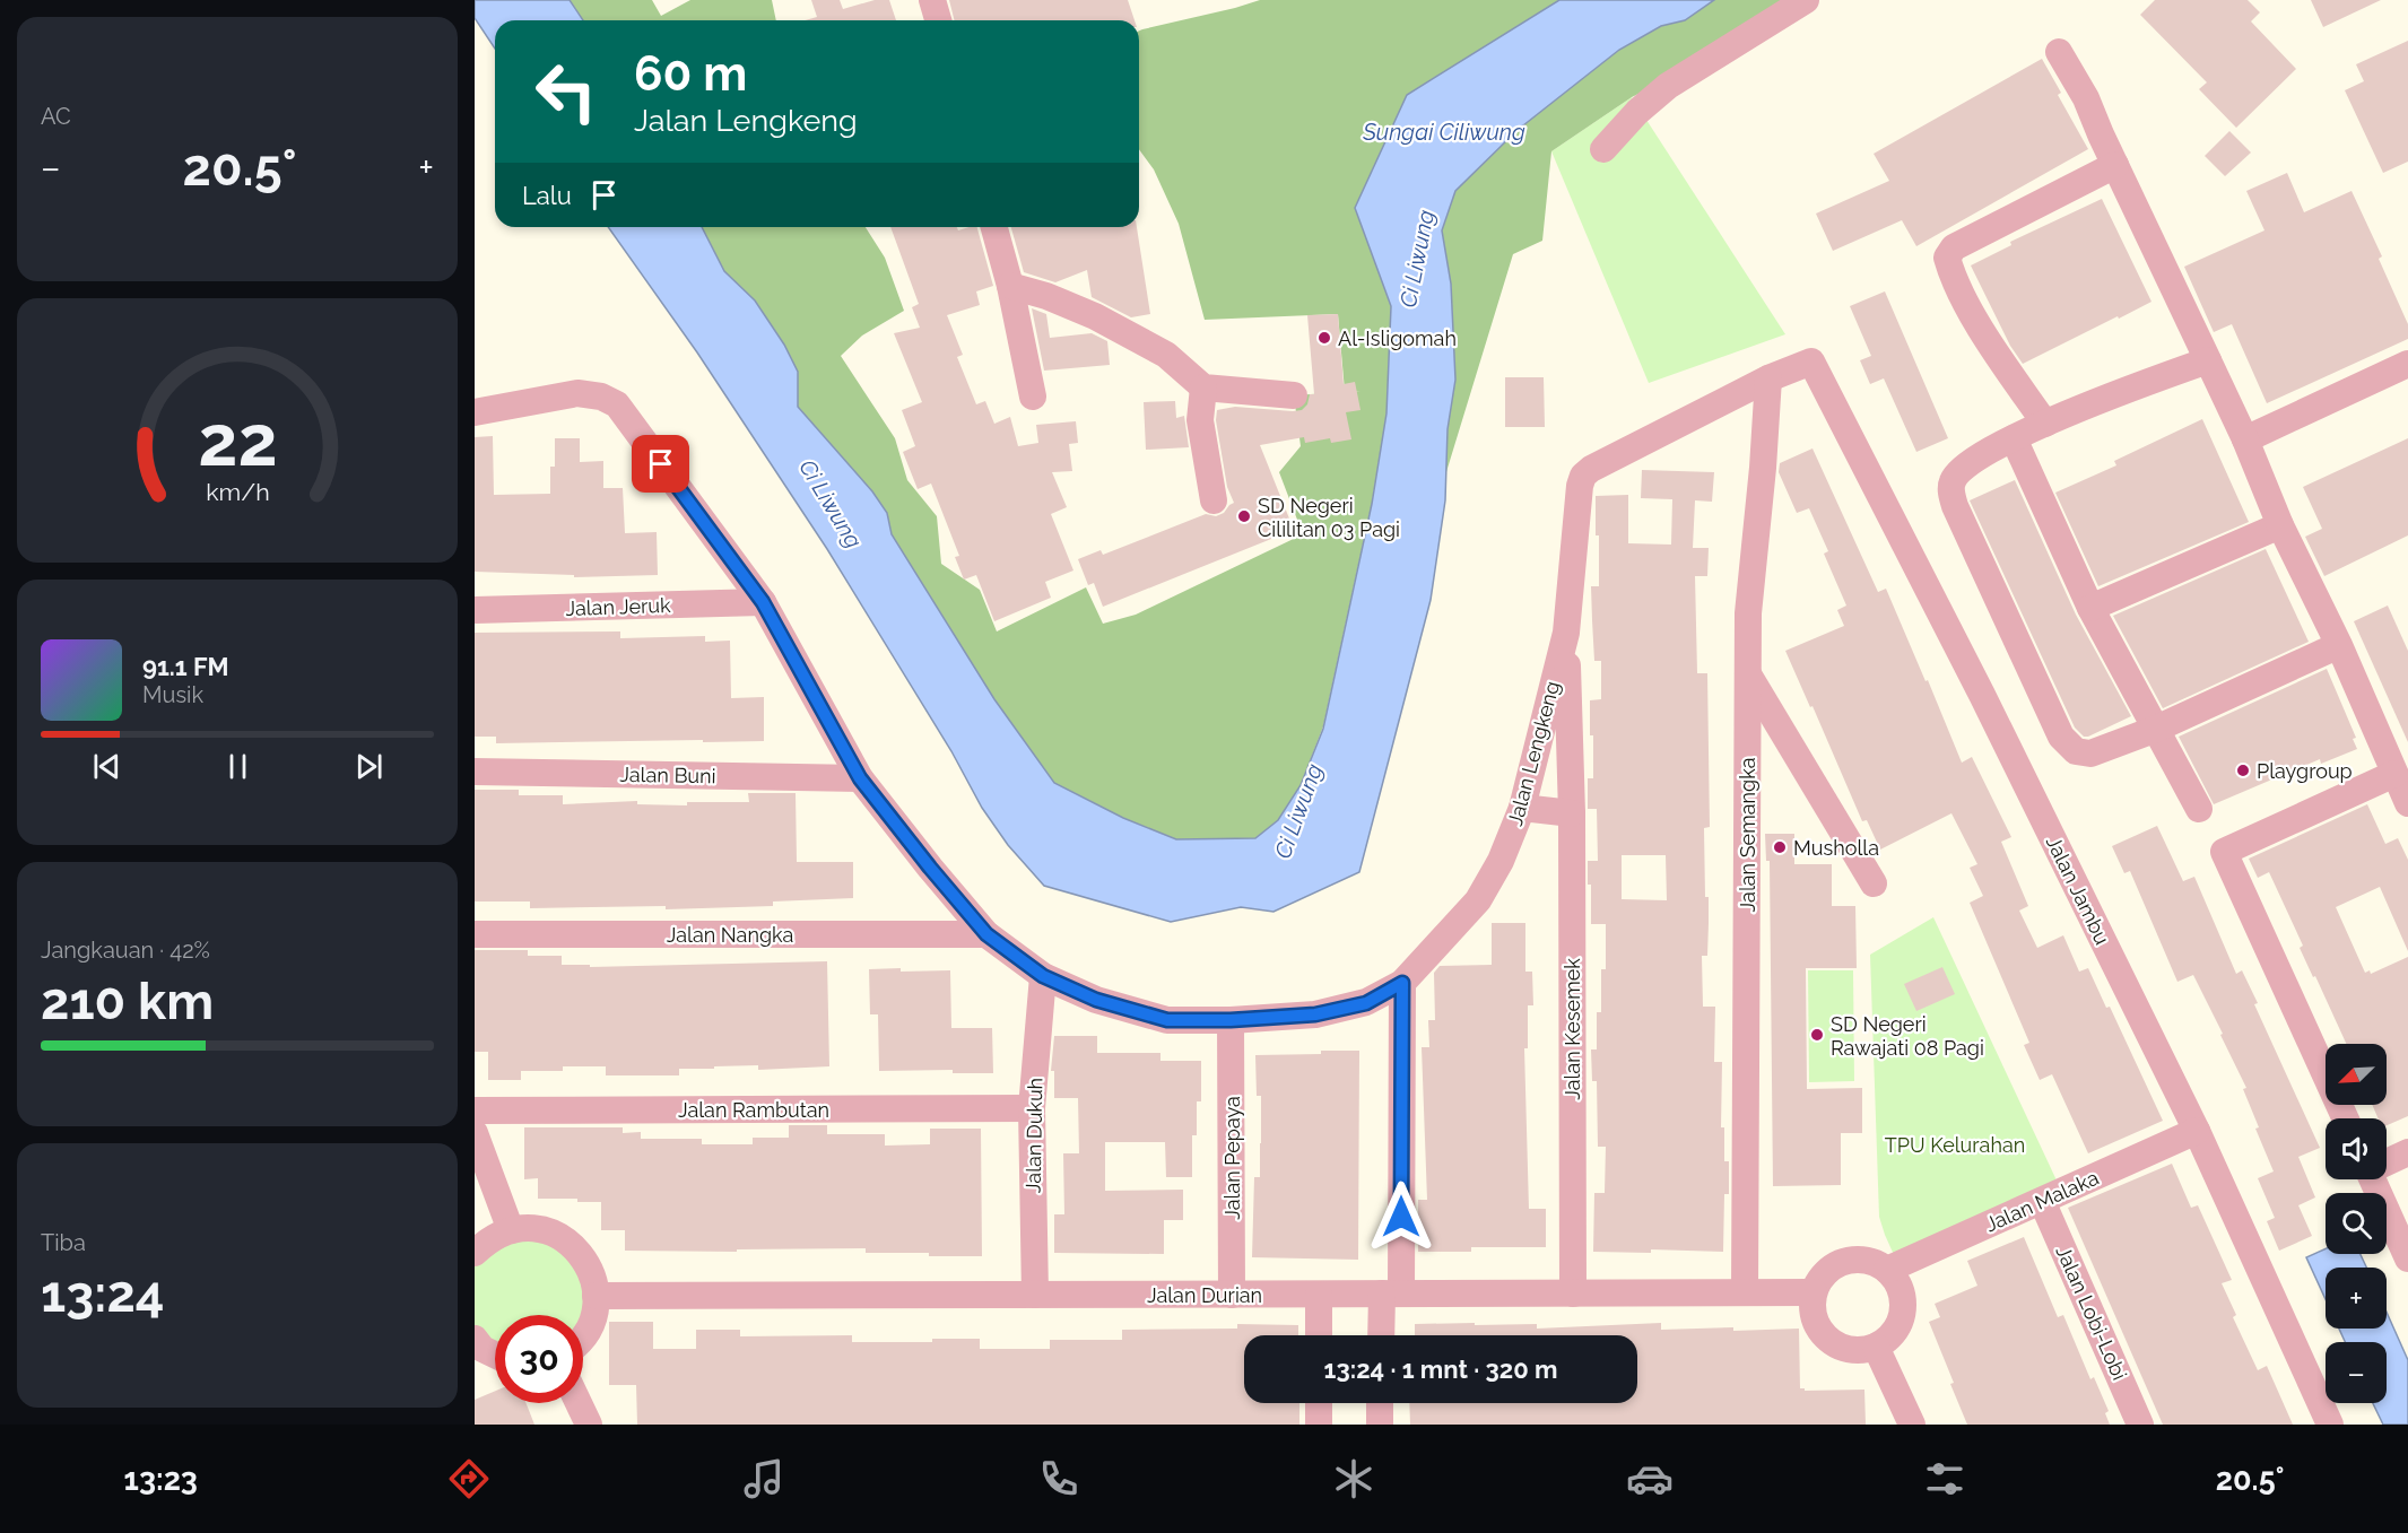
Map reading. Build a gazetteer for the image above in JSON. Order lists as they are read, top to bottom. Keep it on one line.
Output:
{"streets":{"street":["Jalan Jeruk","Jalan Lengkeng","Jalan Buni","Jalan Semangka","Jalan Jambu","Jalan Nangka","Jalan Kesemek","Jalan Rambutan","Jalan Dukuh","Jalan Pepaya","Jalan Malaka","Jalan Durian","Jalan Lobi-Lobi"]},"crossings":[["Jalan Jeruk","Jalan Lengkeng"],["Jalan Lengkeng","Jalan Buni"],["Jalan Lengkeng","Jalan Semangka"],["Jalan Lengkeng","Jalan Jambu"],["Jalan Lengkeng","Jalan Nangka"],["Jalan Lengkeng","Jalan Kesemek"],["Jalan Lengkeng","Jalan Dukuh"],["Jalan Lengkeng","Jalan Pepaya"],["Jalan Semangka","Jalan Durian"],["Jalan Jambu","Jalan Malaka"],["Jalan Kesemek","Jalan Durian"],["Jalan Rambutan","Jalan Dukuh"],["Jalan Dukuh","Jalan Durian"],["Jalan Pepaya","Jalan Durian"],["Jalan Malaka","Jalan Durian"],["Jalan Malaka","Jalan Lobi-Lobi"]],"water":["Sungai Ciliwung","Ci Liwung"],"parks":["TPU Kelurahan"],"places":["Al-Isligomah","SD Negeri Cililitan 03 Pagi","Playgroup","Musholla","SD Negeri Rawajati 08 Pagi"],"north":"bottom left","page":{"tile":["AC",["Jangkauan · 42%","210 km"],["Tiba","13:24"]],"turn":["60 m","Jalan Lengkeng"],"heat":["−","20.5°","+"],"then":"Lalu","song":["91.1 FM","Musik"],"map_buttons":["+","−"],"limit":"30","trip":"13:24 · 1 mnt · 320 m","tabs":["13:23","20.5°"],"gauge":["22","km/h"]}}
